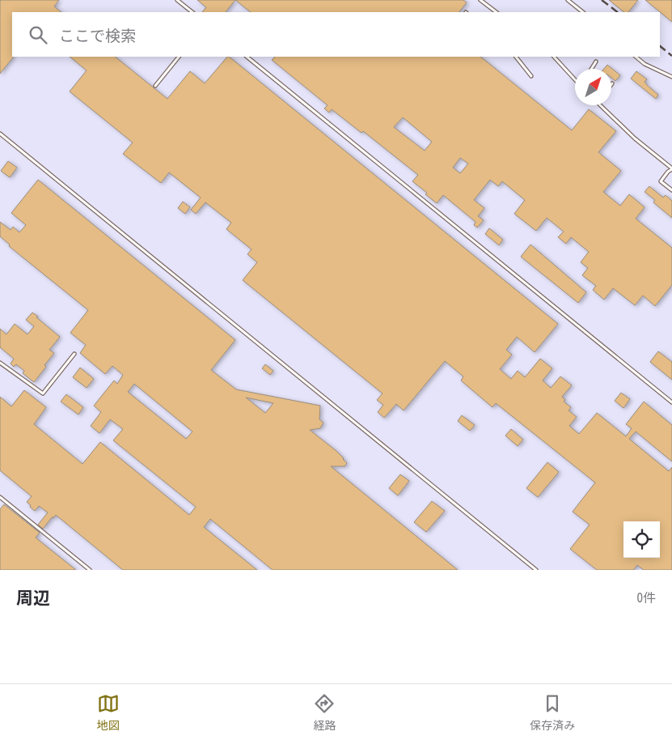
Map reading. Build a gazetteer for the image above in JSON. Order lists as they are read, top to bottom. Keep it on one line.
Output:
{"north":"top right","page":{"search":"ここで検索","heading":["周辺","0件"],"nav":["地図","経路","保存済み"]}}
